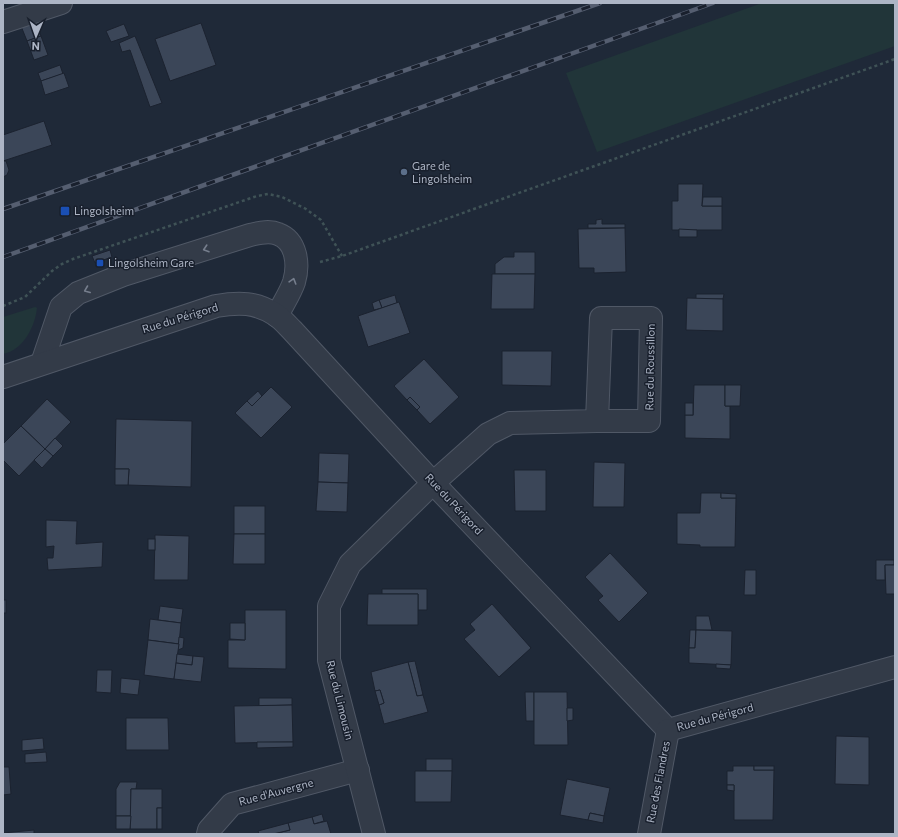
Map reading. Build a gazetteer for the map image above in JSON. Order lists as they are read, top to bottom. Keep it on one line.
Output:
{"streets":{"street":["Rue du Périgord","Rue du Roussillon","Rue du Limousin","Rue des Flandres","Rue d'Auvergne"]},"crossings":[["Rue du Périgord","Rue du Roussillon"],["Rue du Périgord","Rue du Limousin"],["Rue du Périgord","Rue des Flandres"],["Rue du Roussillon","Rue du Limousin"],["Rue du Limousin","Rue d'Auvergne"]],"places":{"other":["Gare de Lingolsheim"],"transit":["Lingolsheim","Lingolsheim Gare"]},"north":"bottom"}
